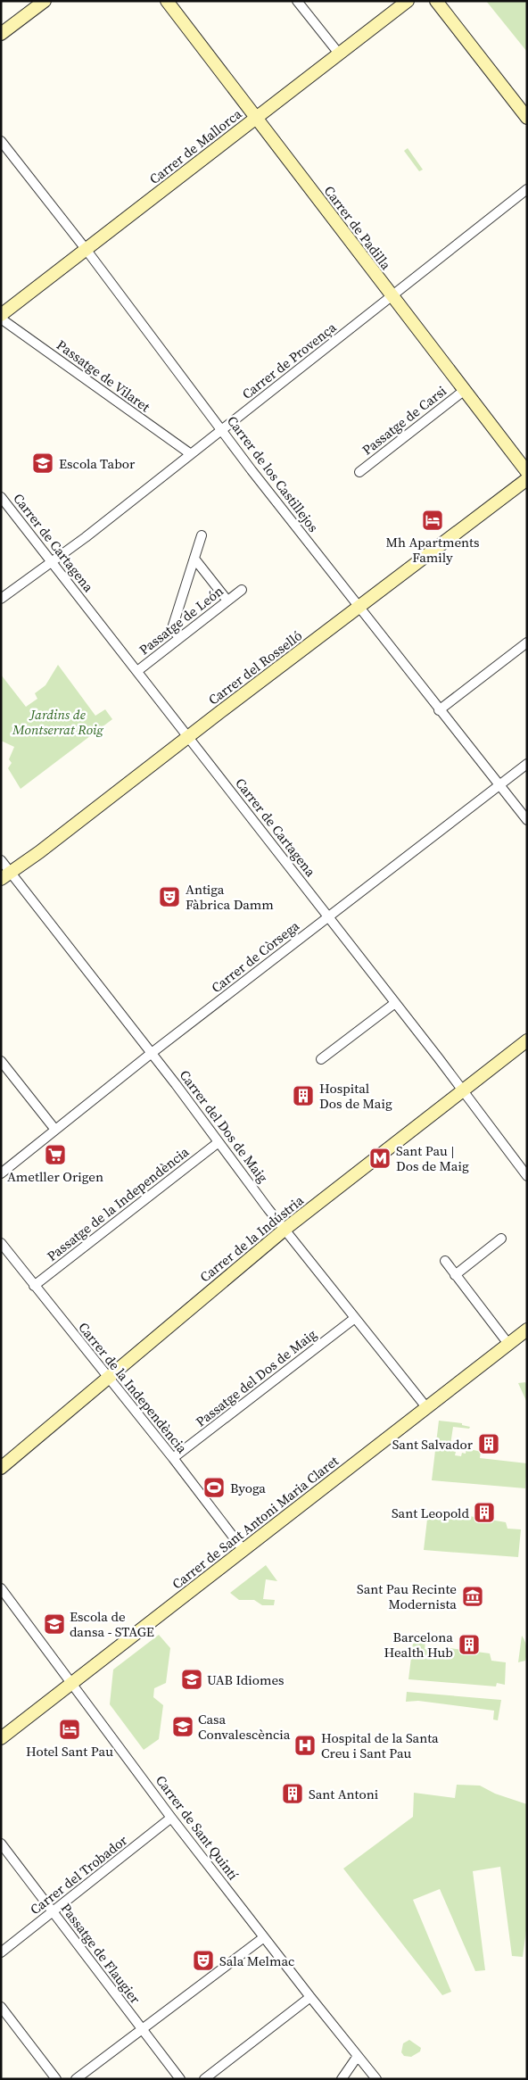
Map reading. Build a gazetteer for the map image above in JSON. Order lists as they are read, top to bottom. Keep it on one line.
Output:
{"streets":{"main road":["Carrer de Mallorca","Carrer de Padilla","Carrer del Rosselló","Carrer de la Indústria","Carrer de Sant Antoni Maria Claret"],"street":["Carrer de Provença","Passatge de Vilaret","Passatge de Carsi","Carrer de los Castillejos","Carrer de Cartagena","Passatge de León","Carrer de Còrsega","Carrer del Dos de Maig","Passatge de la Independència","Passatge del Dos de Maig","Carrer de la Independència","Carrer de Sant Quintí","Carrer del Trobador","Passatge de Flaugier"]},"crossings":[["Carrer de Mallorca","Carrer de Padilla"],["Carrer de Mallorca","Passatge de Vilaret"],["Carrer de Mallorca","Carrer de los Castillejos"],["Carrer de Padilla","Carrer de Provença"],["Carrer de Padilla","Passatge de Carsi"],["Carrer de Provença","Passatge de Vilaret"],["Carrer de Provença","Carrer de los Castillejos"],["Carrer de Provença","Carrer de Cartagena"],["Carrer de los Castillejos","Carrer del Rosselló"],["Carrer de los Castillejos","Carrer de Còrsega"],["Carrer de Cartagena","Passatge de León"],["Carrer de Cartagena","Carrer del Rosselló"],["Carrer de Cartagena","Carrer de Còrsega"],["Carrer de Cartagena","Carrer de la Indústria"],["Carrer del Rosselló","Carrer del Dos de Maig"],["Carrer de Còrsega","Carrer del Dos de Maig"],["Carrer del Dos de Maig","Passatge de la Independència"],["Carrer del Dos de Maig","Carrer de la Indústria"],["Carrer del Dos de Maig","Passatge del Dos de Maig"],["Carrer del Dos de Maig","Carrer de Sant Antoni Maria Claret"],["Passatge de la Independència","Carrer de la Independència"],["Carrer de la Indústria","Carrer de la Independència"],["Passatge del Dos de Maig","Carrer de la Independència"],["Carrer de la Independència","Carrer de Sant Antoni Maria Claret"],["Carrer de Sant Antoni Maria Claret","Carrer de Sant Quintí"],["Carrer de Sant Quintí","Carrer del Trobador"],["Carrer del Trobador","Passatge de Flaugier"]],"parks":["Jardins de Montserrat Roig"],"places":{"school or university":["Escola Tabor","Escola de dansa - STAGE","UAB Idiomes","Casa Convalescència"],"hotel":["Mh Apartments Family","Hotel Sant Pau"],"theatre":["Antiga Fàbrica Damm","Sala Melmac"],"building":["Hospital Dos de Maig","Sant Salvador","Sant Leopold","Barcelona Health Hub","Sant Antoni"],"supermarket":["Ametller Origen"],"metro station":["Sant Pau | Dos de Maig"],"sports":["Byoga"],"museum":["Sant Pau Recinte Modernista"],"hospital":["Hospital de la Santa Creu i Sant Pau"]}}
